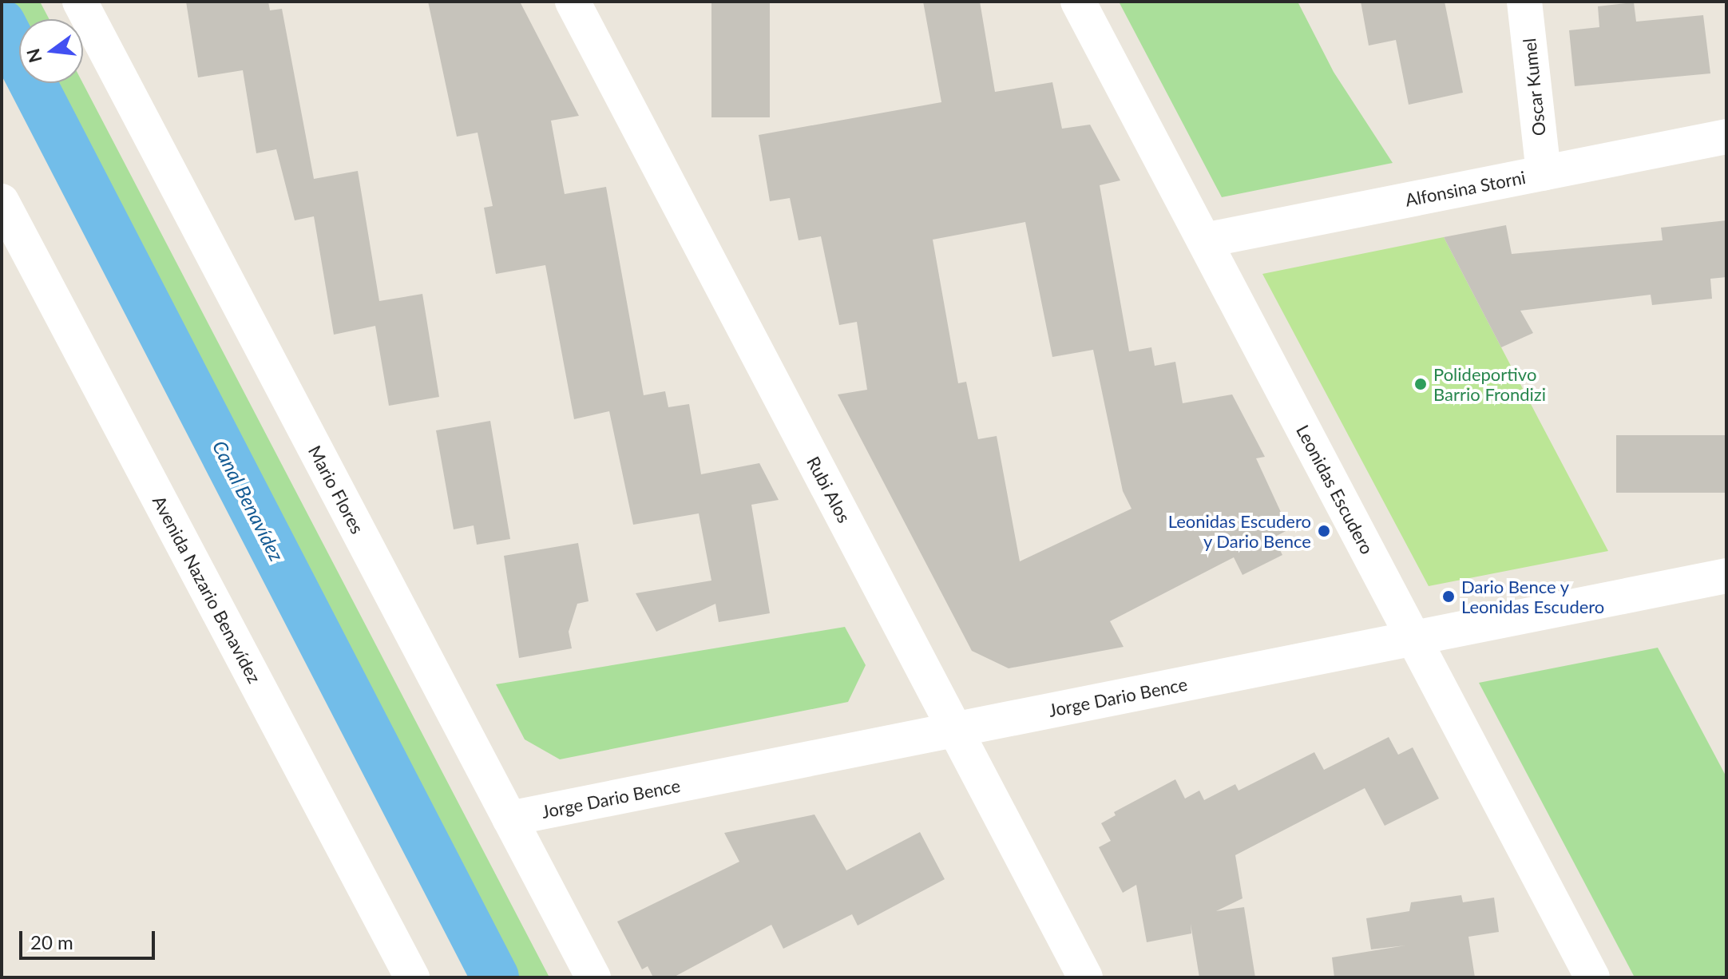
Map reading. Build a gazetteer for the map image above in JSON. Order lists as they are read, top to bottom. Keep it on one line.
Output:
{"streets":{"street":["Oscar Kumel","Alfonsina Storni","Mario Flores","Rubi Alos","Leonidas Escudero","Avenida Nazario Benavídez","Jorge Dario Bence"]},"crossings":[["Oscar Kumel","Alfonsina Storni"],["Alfonsina Storni","Leonidas Escudero"],["Mario Flores","Jorge Dario Bence"],["Rubi Alos","Jorge Dario Bence"],["Leonidas Escudero","Jorge Dario Bence"]],"water":["Canal Benavídez"],"places":["Polideportivo Barrio Frondizi","Leonidas Escudero y Dario Bence","Dario Bence y Leonidas Escudero"],"scale_bar":"20 m","north":"left"}
